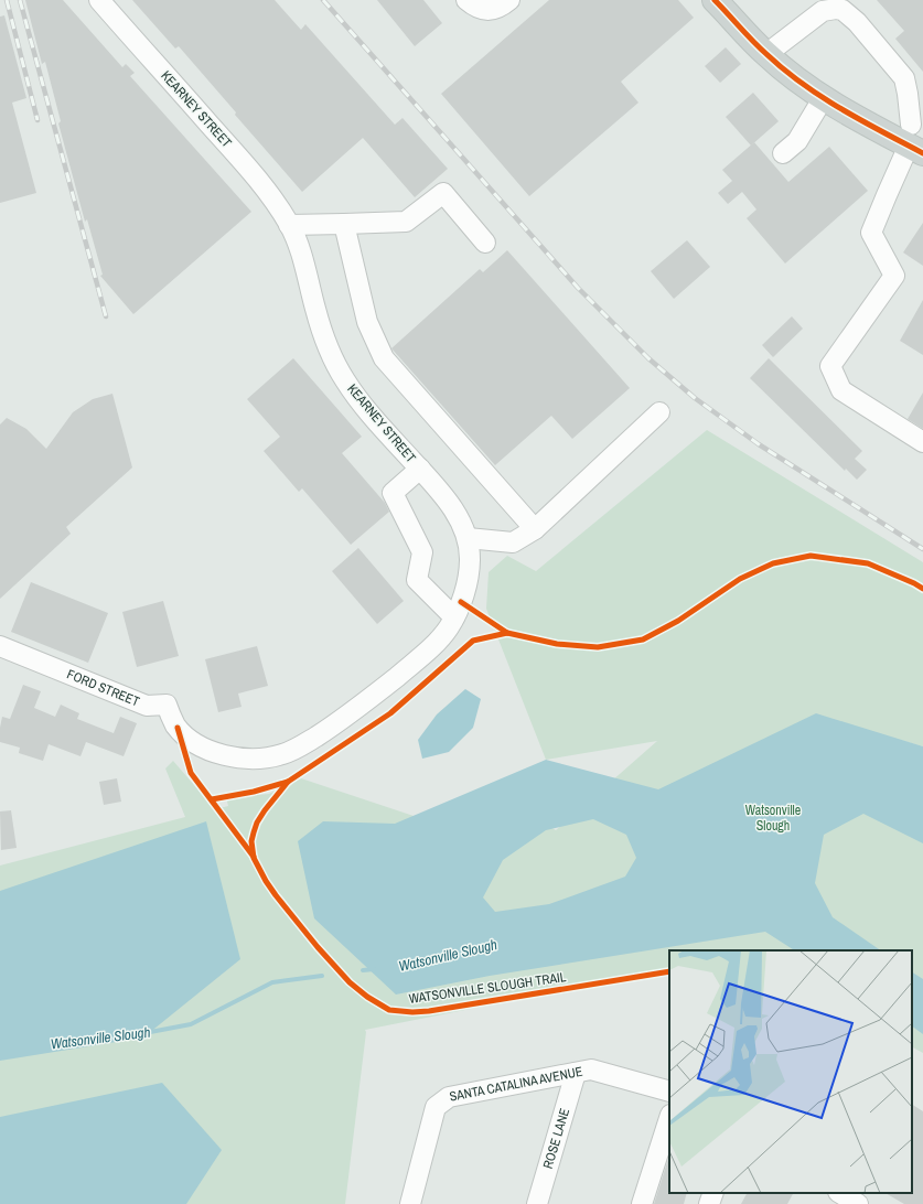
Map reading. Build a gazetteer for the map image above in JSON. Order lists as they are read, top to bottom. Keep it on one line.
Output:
{"streets":{"street":["KEARNEY STREET","FORD STREET","SANTA CATALINA AVENUE","ROSE LANE"],"cycle path":["WATSONVILLE SLOUGH TRAIL"]},"crossings":[["KEARNEY STREET","FORD STREET"],["SANTA CATALINA AVENUE","ROSE LANE"]],"water":["Watsonville Slough"],"parks":["Watsonville Slough"]}
